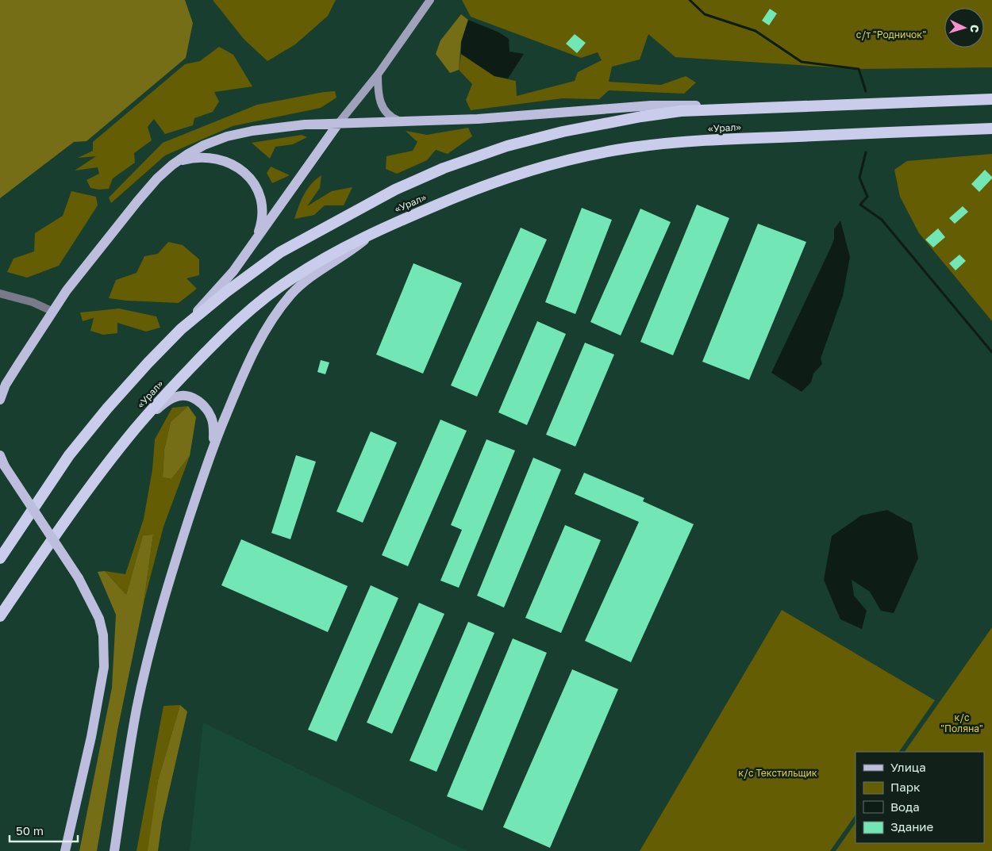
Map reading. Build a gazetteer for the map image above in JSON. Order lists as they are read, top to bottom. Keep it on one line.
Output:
{"streets":{"highway":["«Урал»"]},"parks":["с/т \"Родничок\"","к/с \"Поляна\"","к/с Текстильщик"],"legend":["Улица","Парк","Вода","Здание"],"scale_bar":"50 m","north":"right"}
